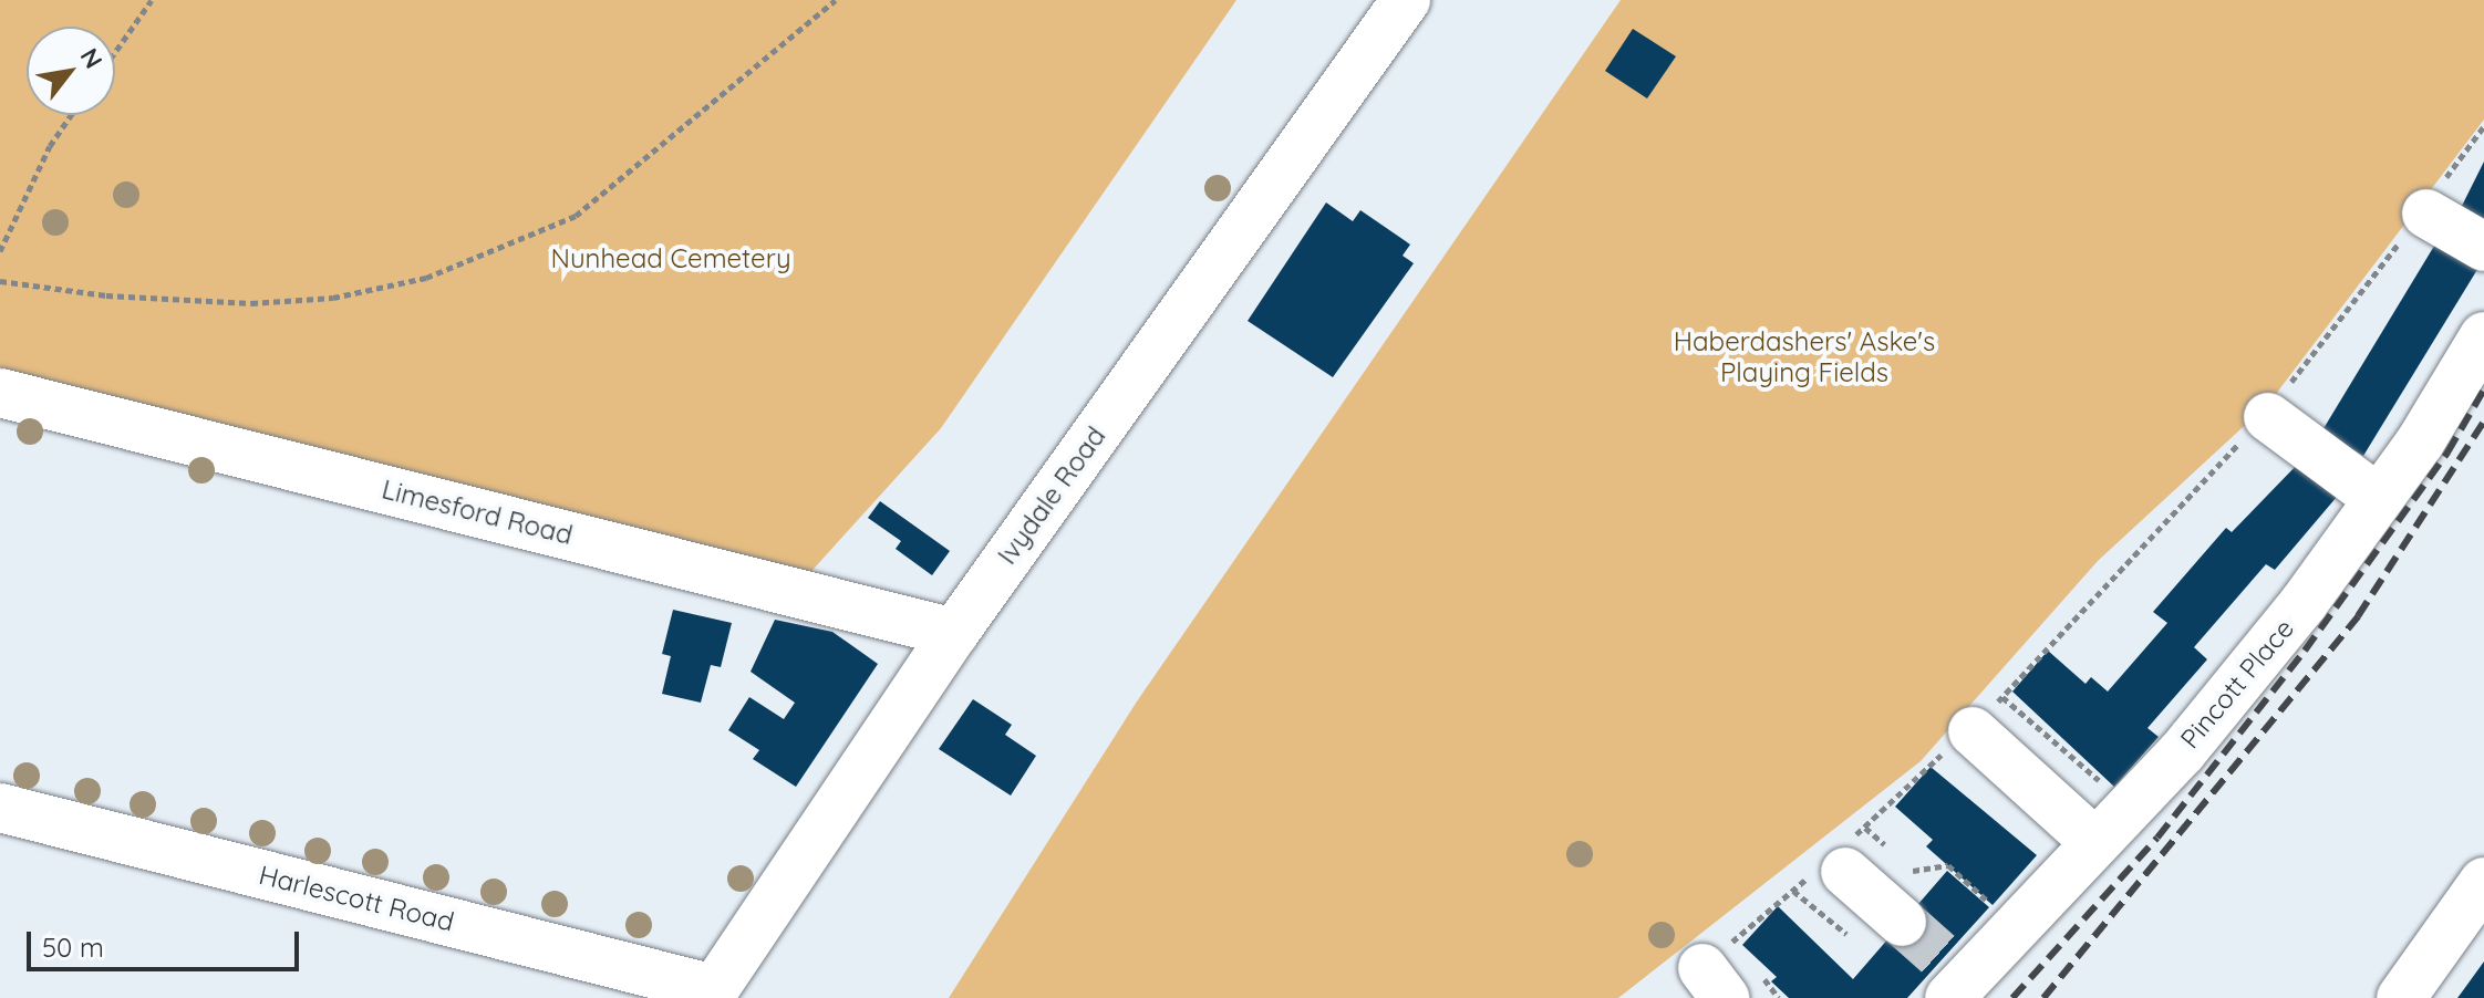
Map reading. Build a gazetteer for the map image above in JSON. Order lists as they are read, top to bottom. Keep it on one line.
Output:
{"streets":{"street":["Ivydale Road","Limesford Road","Pincott Place","Harlescott Road"]},"crossings":[["Ivydale Road","Limesford Road"],["Ivydale Road","Harlescott Road"]],"parks":["Nunhead Cemetery","Haberdashers' Aske's Playing Fields"],"scale_bar":"50 m","north":"top right"}
